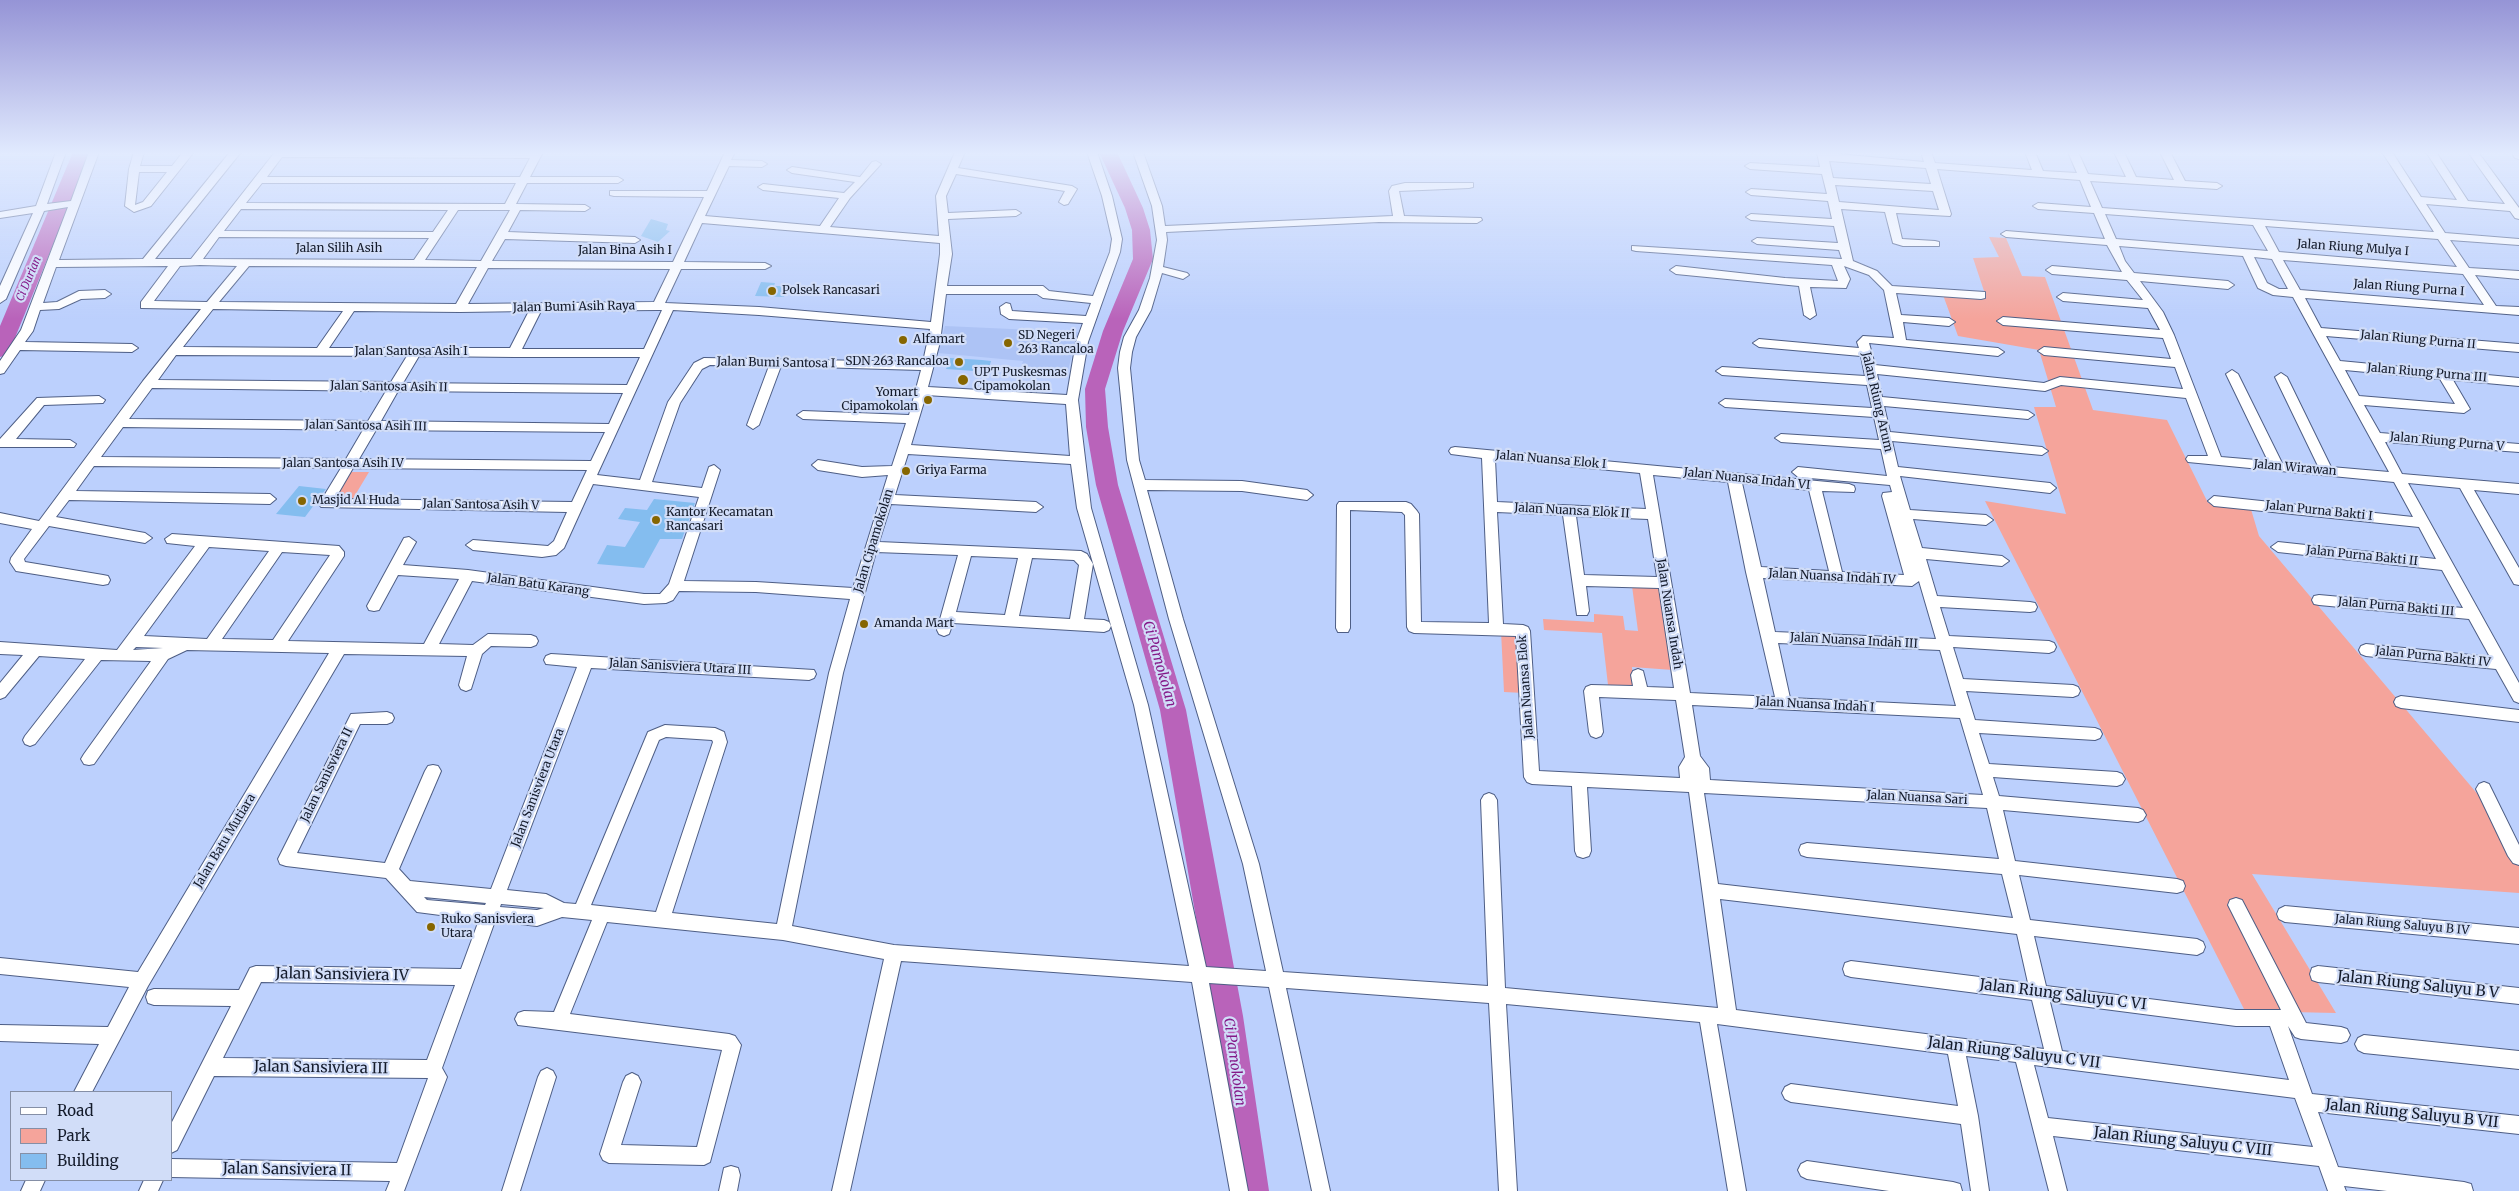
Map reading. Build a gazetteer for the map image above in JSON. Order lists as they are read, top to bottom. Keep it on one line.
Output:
{"streets":{"street":["Jalan Riung Mulya I","Jalan Silih Asih","Jalan Bina Asih I","Jalan Riung Purna I","Jalan Bumi Asih Raya","Jalan Riung Purna II","Jalan Santosa Asih I","Jalan Bumi Santosa I","Jalan Riung Purna III","Jalan Santosa Asih II","Jalan Riung Arum","Jalan Santosa Asih III","Jalan Riung Purna V","Jalan Nuansa Elok I","Jalan Santosa Asih IV","Jalan Wirawan","Jalan Nuansa Indah VI","Jalan Santosa Asih V","Jalan Nuansa Elok II","Jalan Purna Bakti I","Jalan Cipamokolan","Jalan Purna Bakti II","Jalan Nuansa Indah IV","Jalan Batu Karang","Jalan Purna Bakti III","Jalan Nuansa Indah","Jalan Nuansa Indah III","Jalan Purna Bakti IV","Jalan Sanisviera Utara III","Jalan Nuansa Elok","Jalan Nuansa Indah I","Jalan Sanisviera II","Jalan Sanisviera Utara","Jalan Nuansa Sari","Jalan Batu Mutiara","Jalan Riung Saluyu B IV","Jalan Sansiviera IV","Jalan Riung Saluyu B V","Jalan Riung Saluyu C VI","Jalan Riung Saluyu C VII","Jalan Sansiviera III","Jalan Riung Saluyu B VII","Jalan Riung Saluyu C VIII","Jalan Sansiviera II"]},"crossings":[["Jalan Riung Mulya I","Jalan Riung Purna I"],["Jalan Silih Asih","Jalan Bina Asih I"],["Jalan Silih Asih","Jalan Bumi Asih Raya"],["Jalan Bumi Asih Raya","Jalan Cipamokolan"],["Jalan Bumi Santosa I","Jalan Cipamokolan"],["Jalan Riung Arum","Jalan Nuansa Indah III"],["Jalan Riung Arum","Jalan Nuansa Indah I"],["Jalan Riung Arum","Jalan Nuansa Sari"],["Jalan Riung Arum","Jalan Riung Saluyu C VI"],["Jalan Riung Arum","Jalan Riung Saluyu C VII"],["Jalan Nuansa Elok I","Jalan Nuansa Indah VI"],["Jalan Nuansa Elok I","Jalan Nuansa Indah"],["Jalan Santosa Asih IV","Jalan Santosa Asih V"],["Jalan Nuansa Indah VI","Jalan Nuansa Indah"],["Jalan Nuansa Elok II","Jalan Nuansa Indah"],["Jalan Cipamokolan","Jalan Riung Saluyu C VII"],["Jalan Nuansa Indah","Jalan Nuansa Indah I"],["Jalan Nuansa Indah","Jalan Nuansa Sari"],["Jalan Sanisviera Utara III","Jalan Sanisviera Utara"],["Jalan Nuansa Elok","Jalan Nuansa Sari"],["Jalan Sanisviera II","Jalan Riung Saluyu C VII"],["Jalan Sanisviera Utara","Jalan Sansiviera IV"],["Jalan Sanisviera Utara","Jalan Riung Saluyu C VII"],["Jalan Sanisviera Utara","Jalan Sansiviera III"],["Jalan Sanisviera Utara","Jalan Sansiviera II"],["Jalan Sansiviera IV","Jalan Sansiviera III"],["Jalan Riung Saluyu C VII","Jalan Riung Saluyu B VII"]],"water":["Ci Durian","Ci Pamokolan"],"places":["Polsek Rancasari","Alfamart","SD Negeri 263 Rancaloa","SDN 263 Rancaloa","UPT Puskesmas Cipamokolan","Yomart Cipamokolan","Griya Farma","Masjid Al Huda","Kantor Kecamatan Rancasari","Amanda Mart","Ruko Sanisviera Utara"],"legend":["Road","Park","Building"]}
